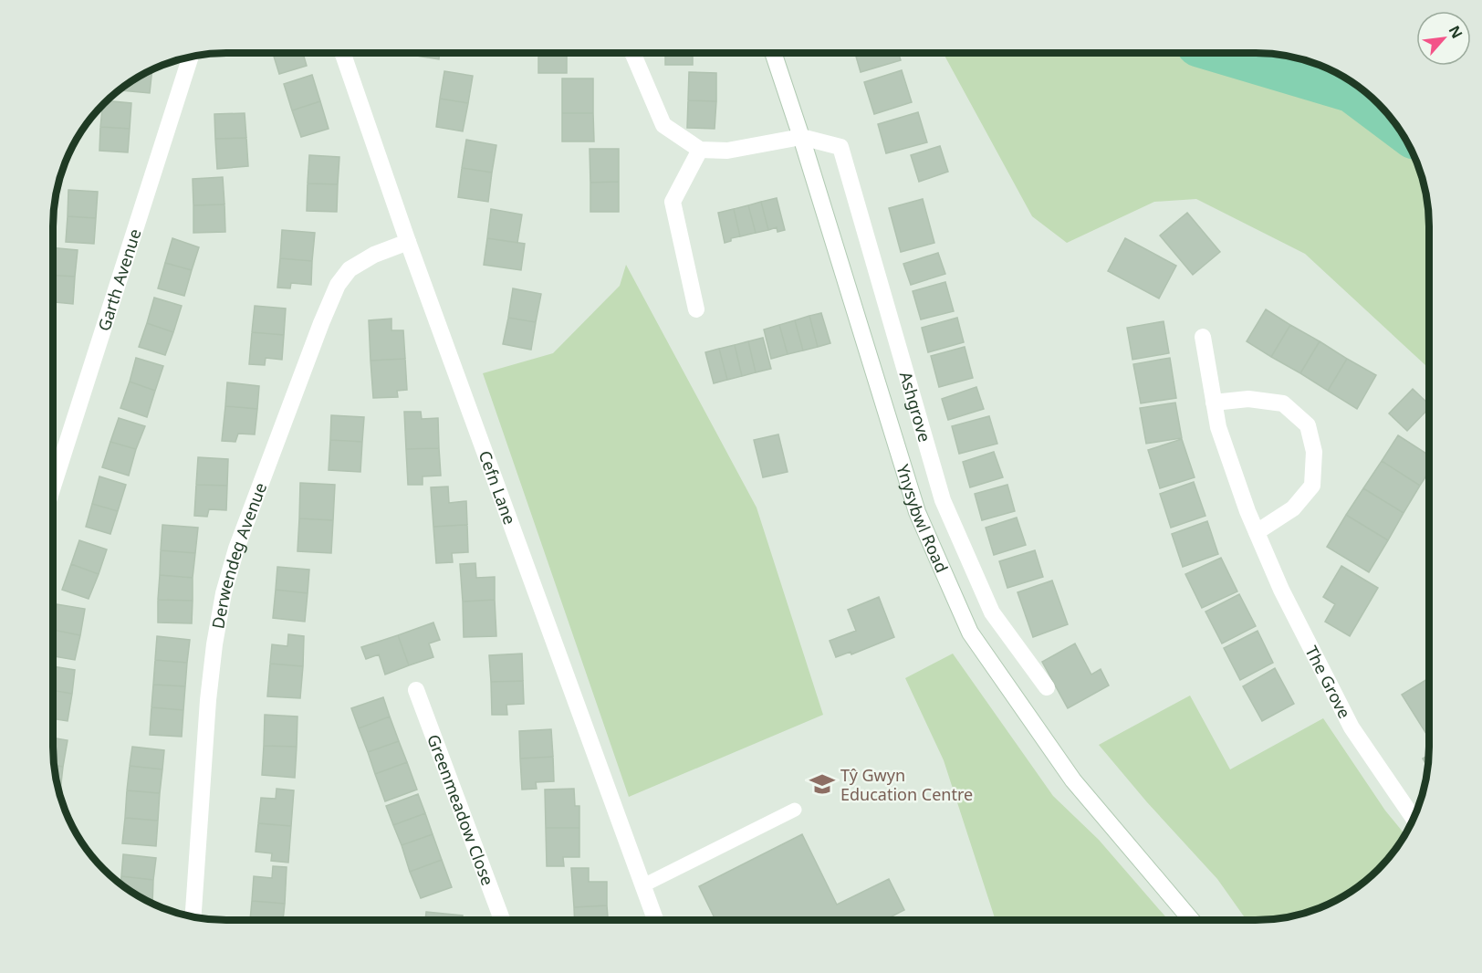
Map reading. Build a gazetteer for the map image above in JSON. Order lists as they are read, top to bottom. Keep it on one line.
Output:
{"streets":{"street":["Garth Avenue","Ashgrove","Cefn Lane","Ynysybwl Road","Derwendeg Avenue","The Grove","Greenmeadow Close"]},"crossings":[["Ashgrove","Ynysybwl Road"],["Cefn Lane","Derwendeg Avenue"]],"places":{"school or university":["Tŷ Gwyn Education Centre"]},"north":"top right"}
